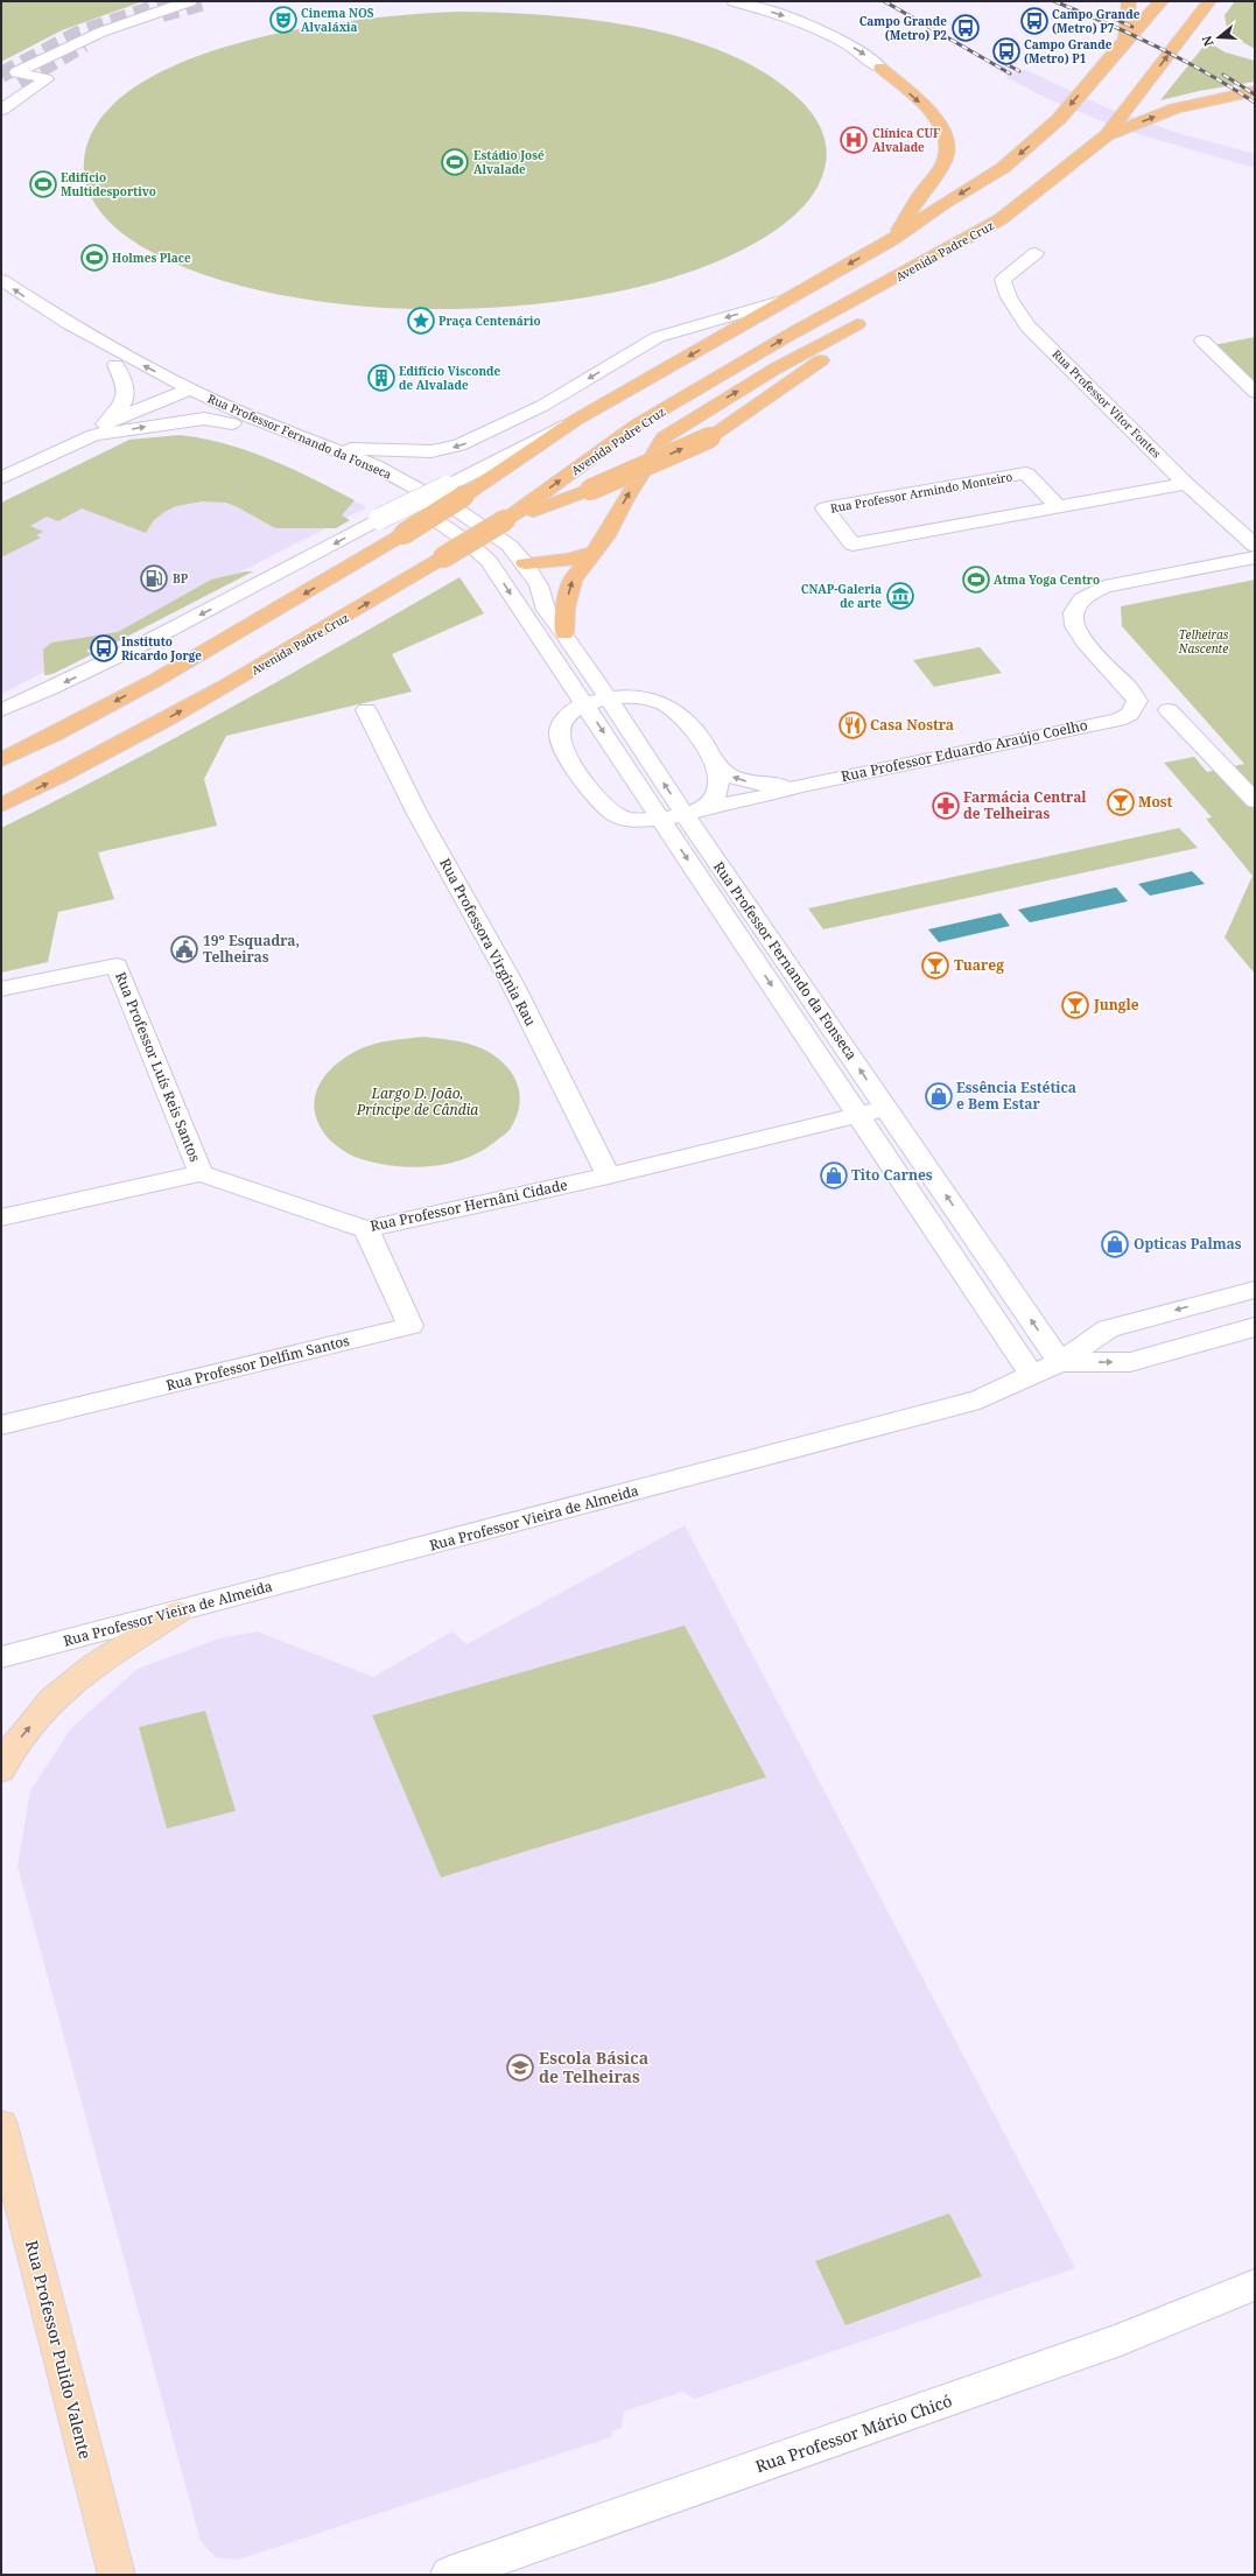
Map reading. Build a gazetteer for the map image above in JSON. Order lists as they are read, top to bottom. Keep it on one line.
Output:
{"streets":{"highway":["Avenida Padre Cruz"],"main road":["Rua Professor Pulido Valente"],"street":["Rua Professor Vítor Fontes","Rua Professor Fernando da Fonseca","Rua Professor Armindo Monteiro","Rua Professor Eduardo Araújo Coelho","Rua Professora Virgínia Rau","Rua Professor Luís Reis Santos","Rua Professor Hernâni Cidade","Rua Professor Delfim Santos","Rua Professor Vieira de Almeida","Rua Professor Mário Chicó"]},"crossings":[["Rua Professor Vítor Fontes","Rua Professor Armindo Monteiro"],["Rua Professor Fernando da Fonseca","Rua Professor Eduardo Araújo Coelho"],["Rua Professor Fernando da Fonseca","Rua Professor Hernâni Cidade"],["Rua Professor Fernando da Fonseca","Rua Professor Vieira de Almeida"],["Rua Professora Virgínia Rau","Rua Professor Hernâni Cidade"],["Rua Professor Luís Reis Santos","Rua Professor Hernâni Cidade"],["Rua Professor Hernâni Cidade","Rua Professor Delfim Santos"]],"parks":["Telheiras Nascente","Largo D. João, Príncipe de Cândia"],"places":{"theatre":["Cinema NOS Alvaláxia"],"bus stop":["Campo Grande (Metro) P7","Campo Grande (Metro) P2","Campo Grande (Metro) P1","Instituto Ricardo Jorge"],"hospital":["Clínica CUF Alvalade"],"sports":["Estádio José Alvalade","Edifício Multidesportivo","Holmes Place","Atma Yoga Centro"],"place":["Praça Centenário"],"building":["Edifício Visconde de Alvalade"],"fuel station":["BP"],"museum":["CNAP-Galeria de arte"],"restaurant":["Casa Nostra"],"bar":["Most","Tuareg","Jungle"],"pharmacy":["Farmácia Central de Telheiras"],"public building":["19º Esquadra, Telheiras"],"shop":["Essência Estética e Bem Estar","Tito Carnes","Opticas Palmas"],"school or university":["Escola Básica de Telheiras"]},"north":"left"}
